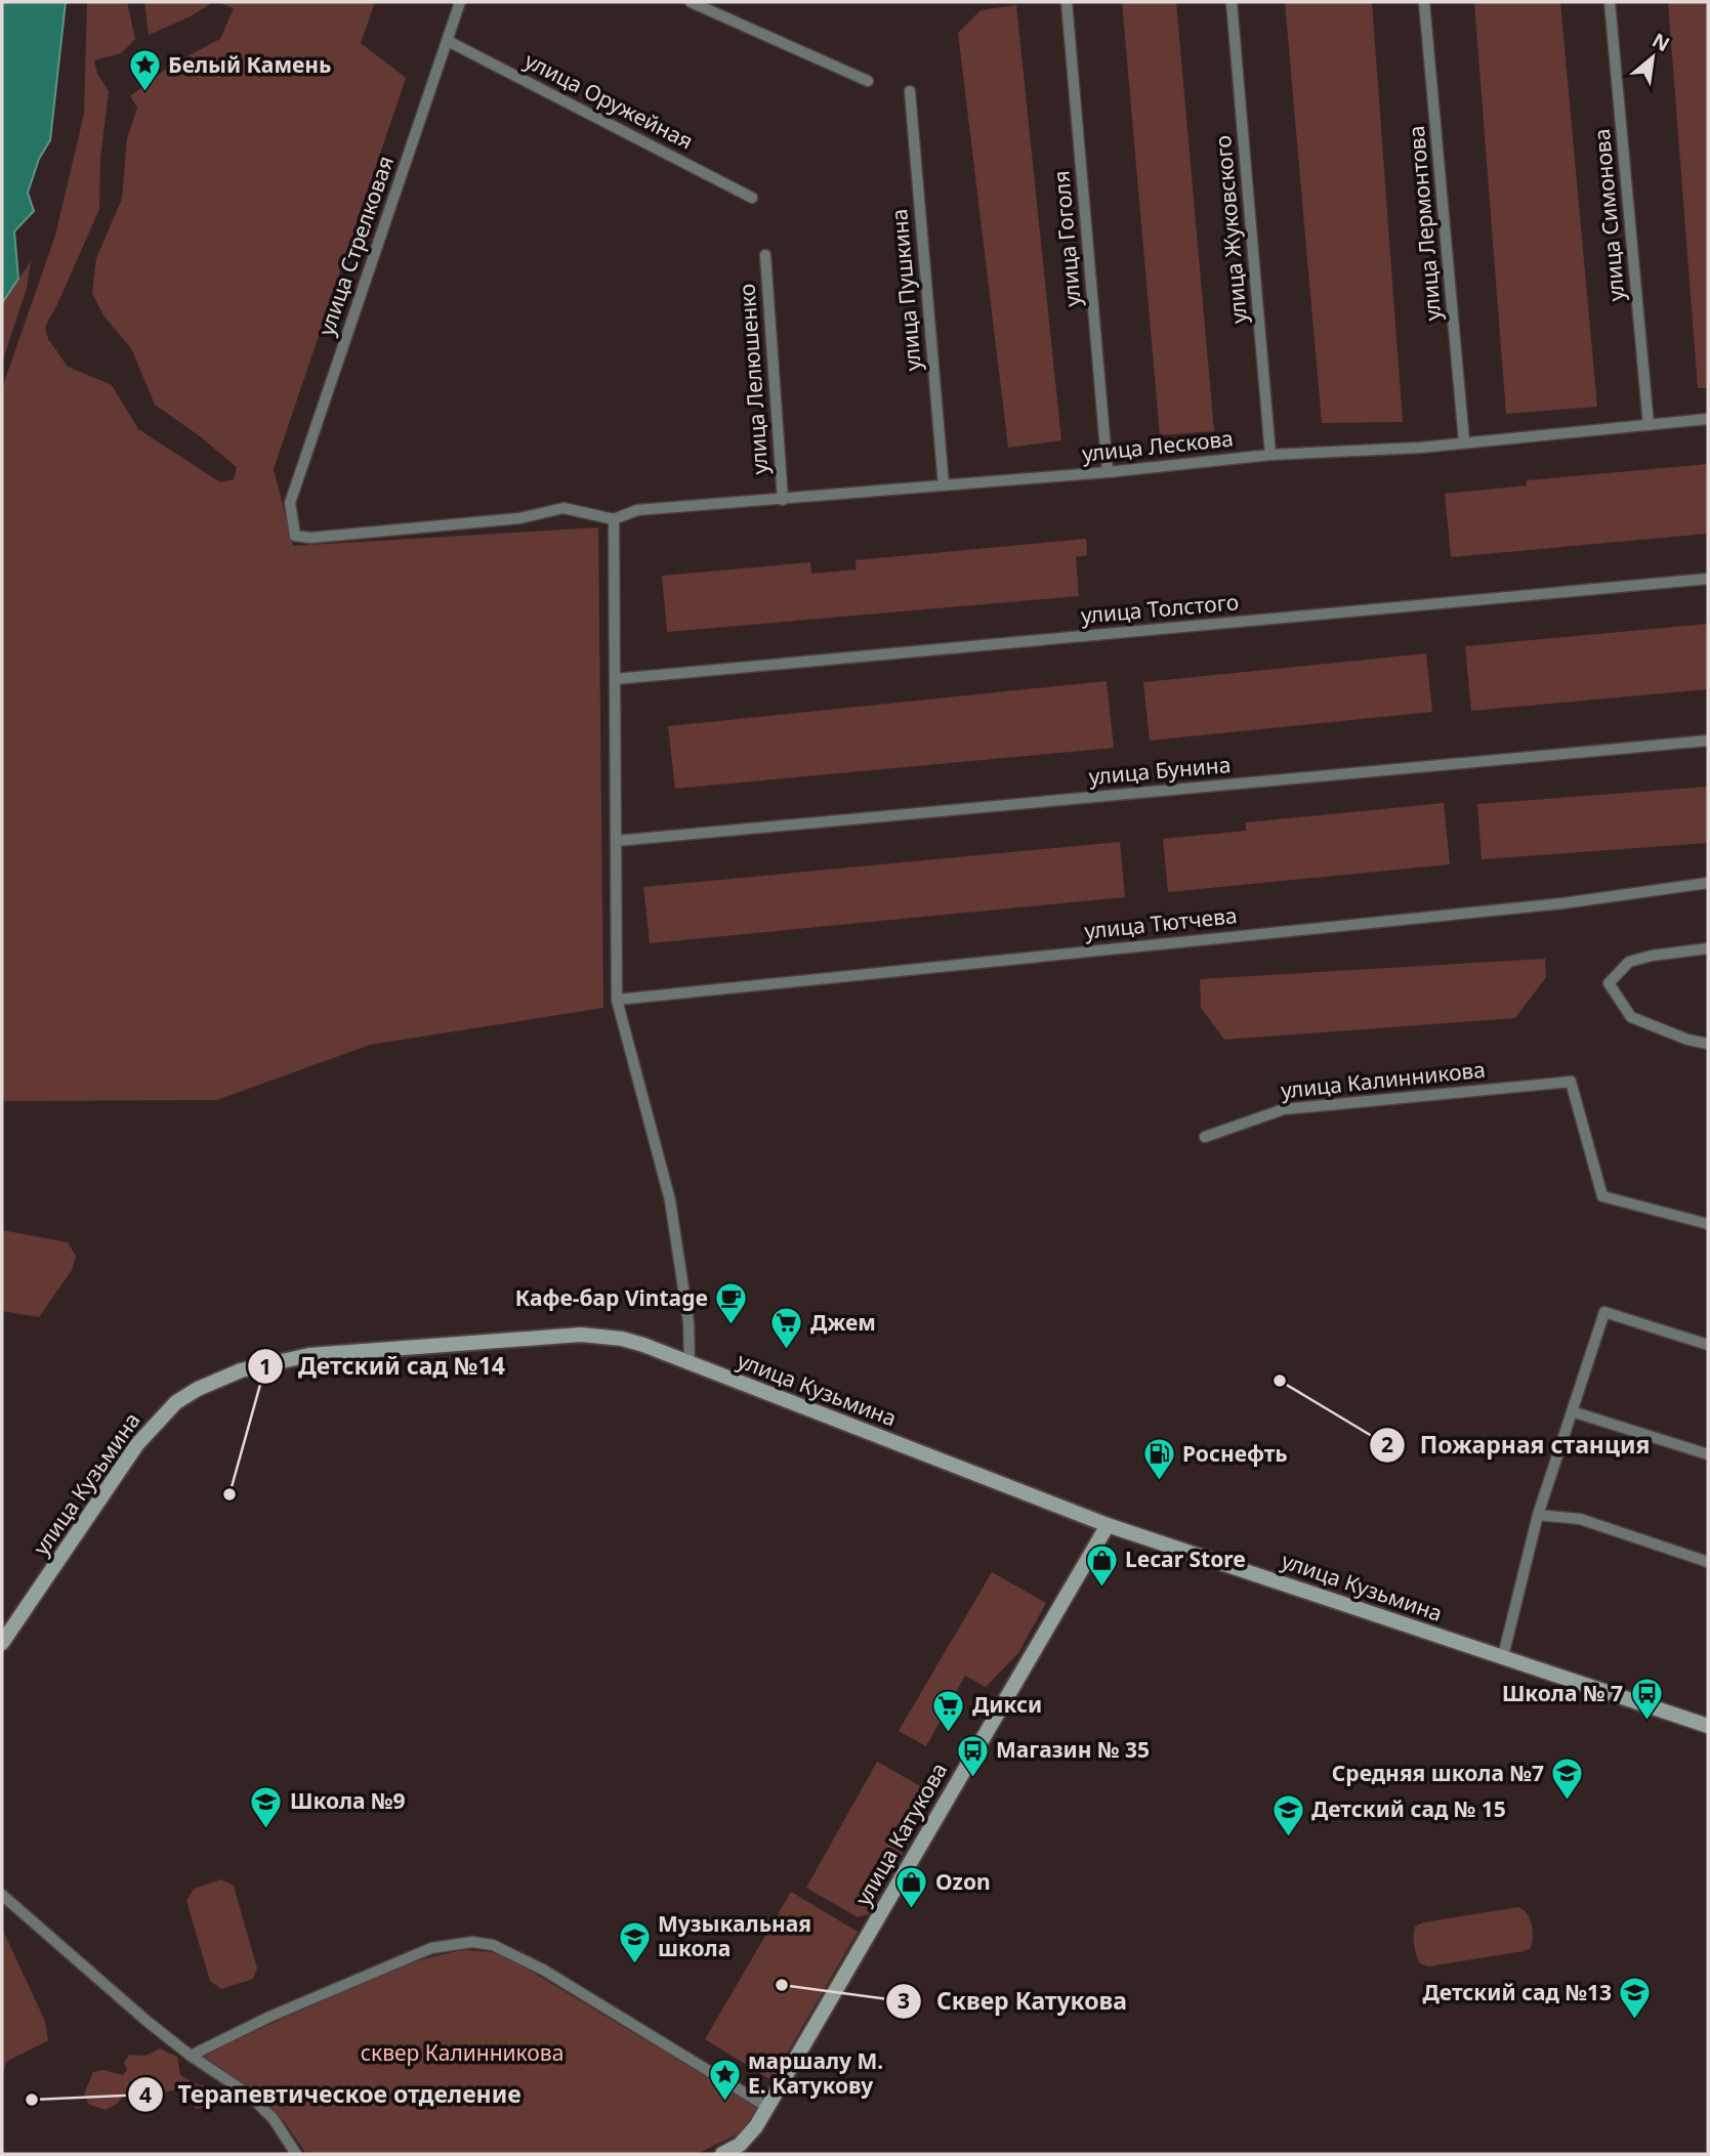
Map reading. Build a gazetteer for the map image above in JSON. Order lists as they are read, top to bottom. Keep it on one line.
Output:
{"streets":{"main road":["улица Кузьмина","улица Катукова"],"street":["улица Оружейная","улица Симонова","улица Лермонтова","улица Жуковского","улица Гоголя","улица Стрелковая","улица Пушкина","улица Лелюшенко","улица Лескова","улица Толстого","улица Бунина","улица Тютчева","улица Калинникова"]},"crossings":[["улица Оружейная","улица Стрелковая"],["улица Симонова","улица Лескова"],["улица Лермонтова","улица Лескова"],["улица Жуковского","улица Лескова"],["улица Гоголя","улица Лескова"],["улица Стрелковая","улица Лескова"],["улица Пушкина","улица Лескова"],["улица Лелюшенко","улица Лескова"],["улица Кузьмина","улица Катукова"]],"parks":["сквер Калинникова"],"places":{"place":["Белый Камень","маршалу М. Е. Катукову"],"cafe":["Кафе-бар Vintage"],"supermarket":["Джем","Дикси"],"other":["Пожарная станция","Детский сад №14","Сквер Катукова","Терапевтическое отделение"],"fuel station":["Роснефть"],"shop":["Lecar Store","Ozon"],"bus stop":["Школа № 7","Магазин № 35"],"school or university":["Средняя школа №7","Школа №9","Детский сад № 15","Музыкальная школа","Детский сад №13"]},"north":"top right"}
